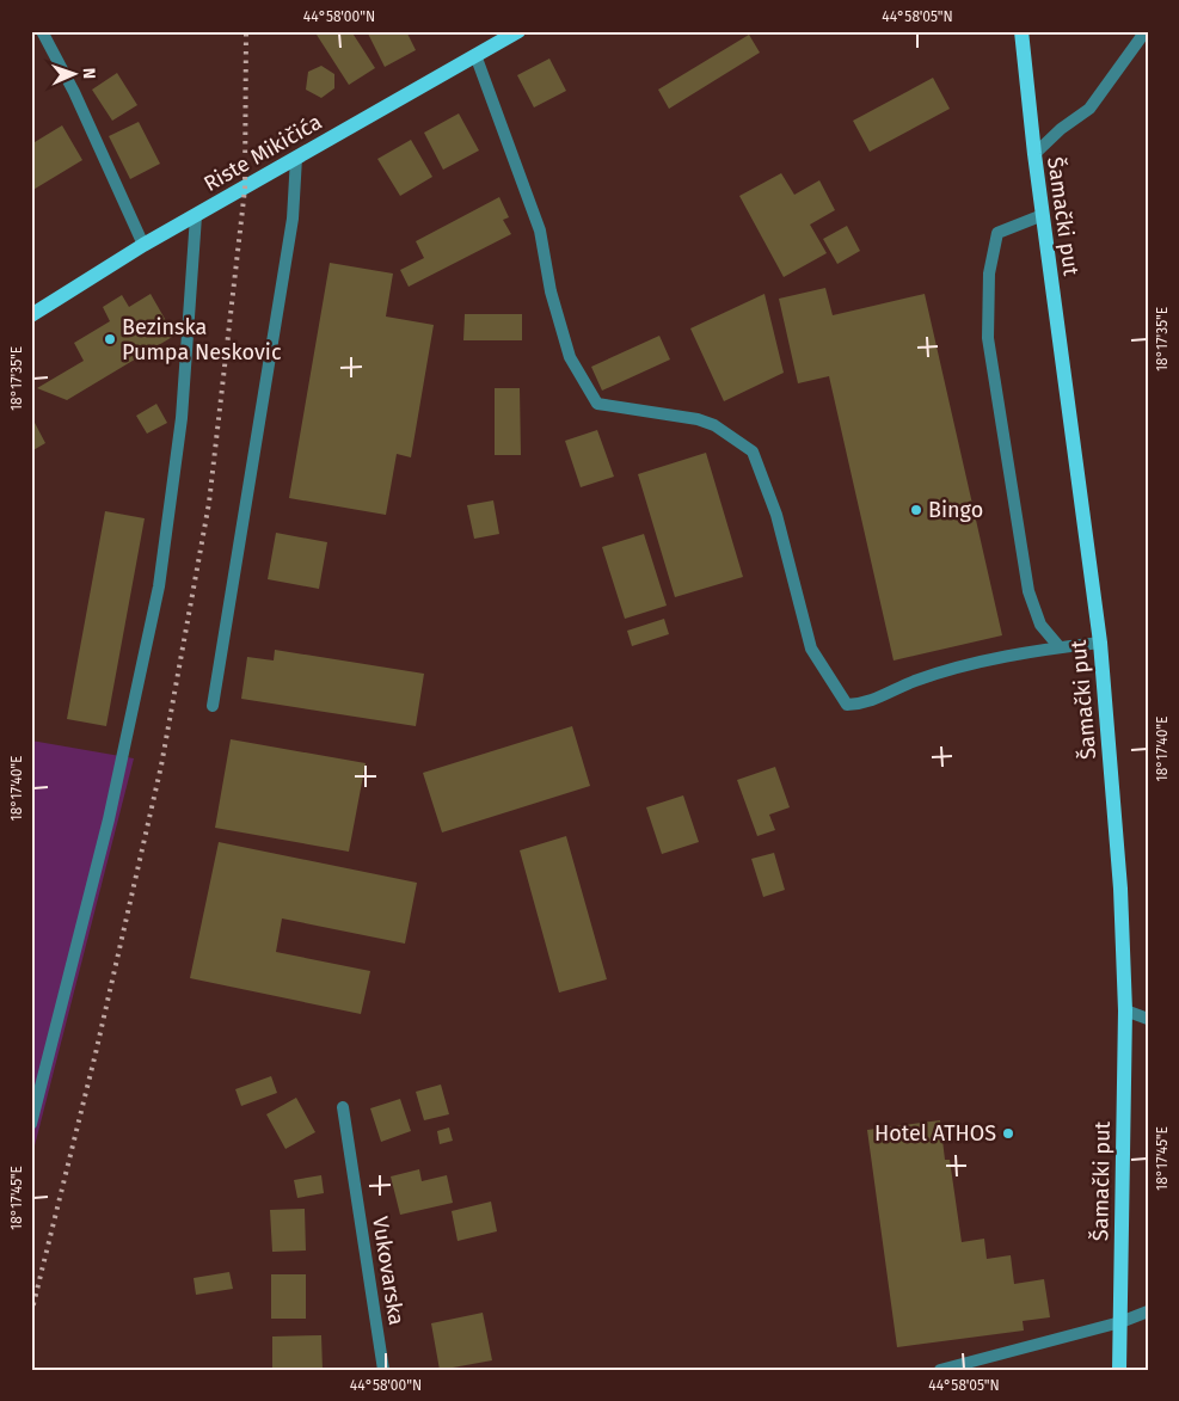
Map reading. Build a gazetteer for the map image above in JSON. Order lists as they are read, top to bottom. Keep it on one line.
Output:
{"streets":{"main road":["Riste Mikičića","Šamački put"],"street":["Vukovarska"]},"places":["Bezinska Pumpa Neskovic","Bingo","Hotel ATHOS"],"north":"right","coordinates":["44°58'00\"N","44°58'05\"N","18°17'35\"E","18°17'40\"E","18°17'45\"E"]}
